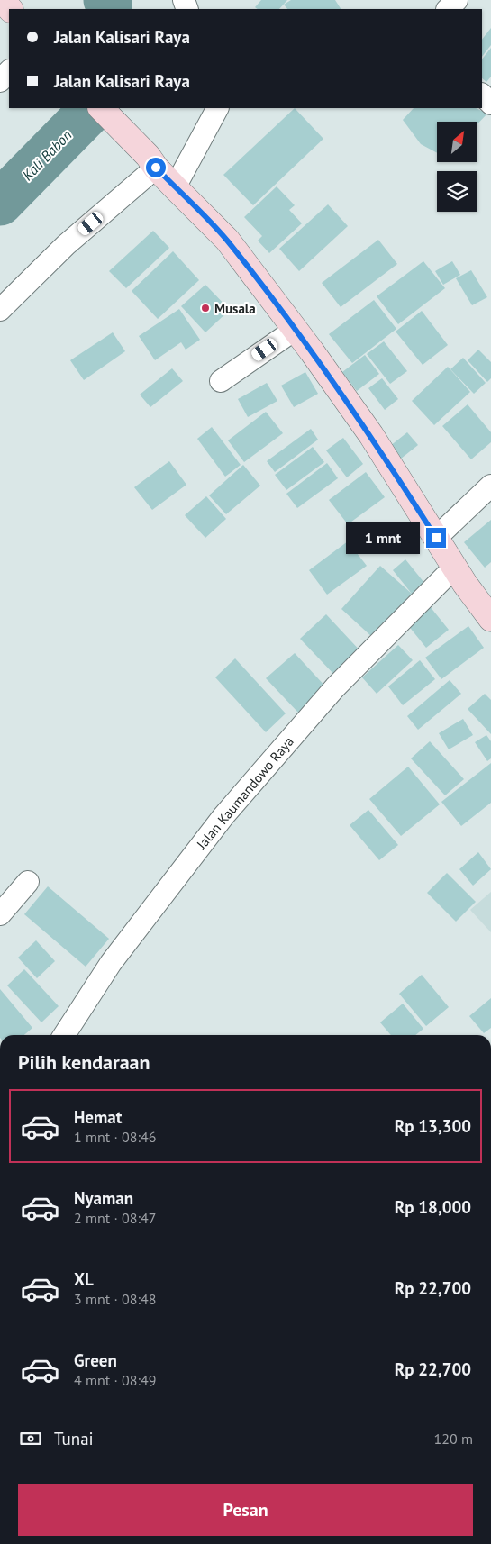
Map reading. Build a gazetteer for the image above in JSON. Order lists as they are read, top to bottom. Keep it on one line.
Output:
{"streets":{"street":["Jalan Kaumandowo Raya"]},"water":["Kali Babon"],"places":["Musala"],"north":"top right","page":{"banner":["Jalan Kalisari Raya","Jalan Kalisari Raya"],"bubble":"1 mnt","heading":"Pilih kendaraan","list":[{"name":"Hemat","note":"1 mnt · 08:46","value":"Rp 13,300"},{"name":"Nyaman","note":"2 mnt · 08:47","value":"Rp 18,000"},{"name":"XL","note":"3 mnt · 08:48","value":"Rp 22,700"},{"name":"Green","note":"4 mnt · 08:49","value":"Rp 22,700"}],"pay":["Tunai","120 m"],"buttons":"Pesan"}}
